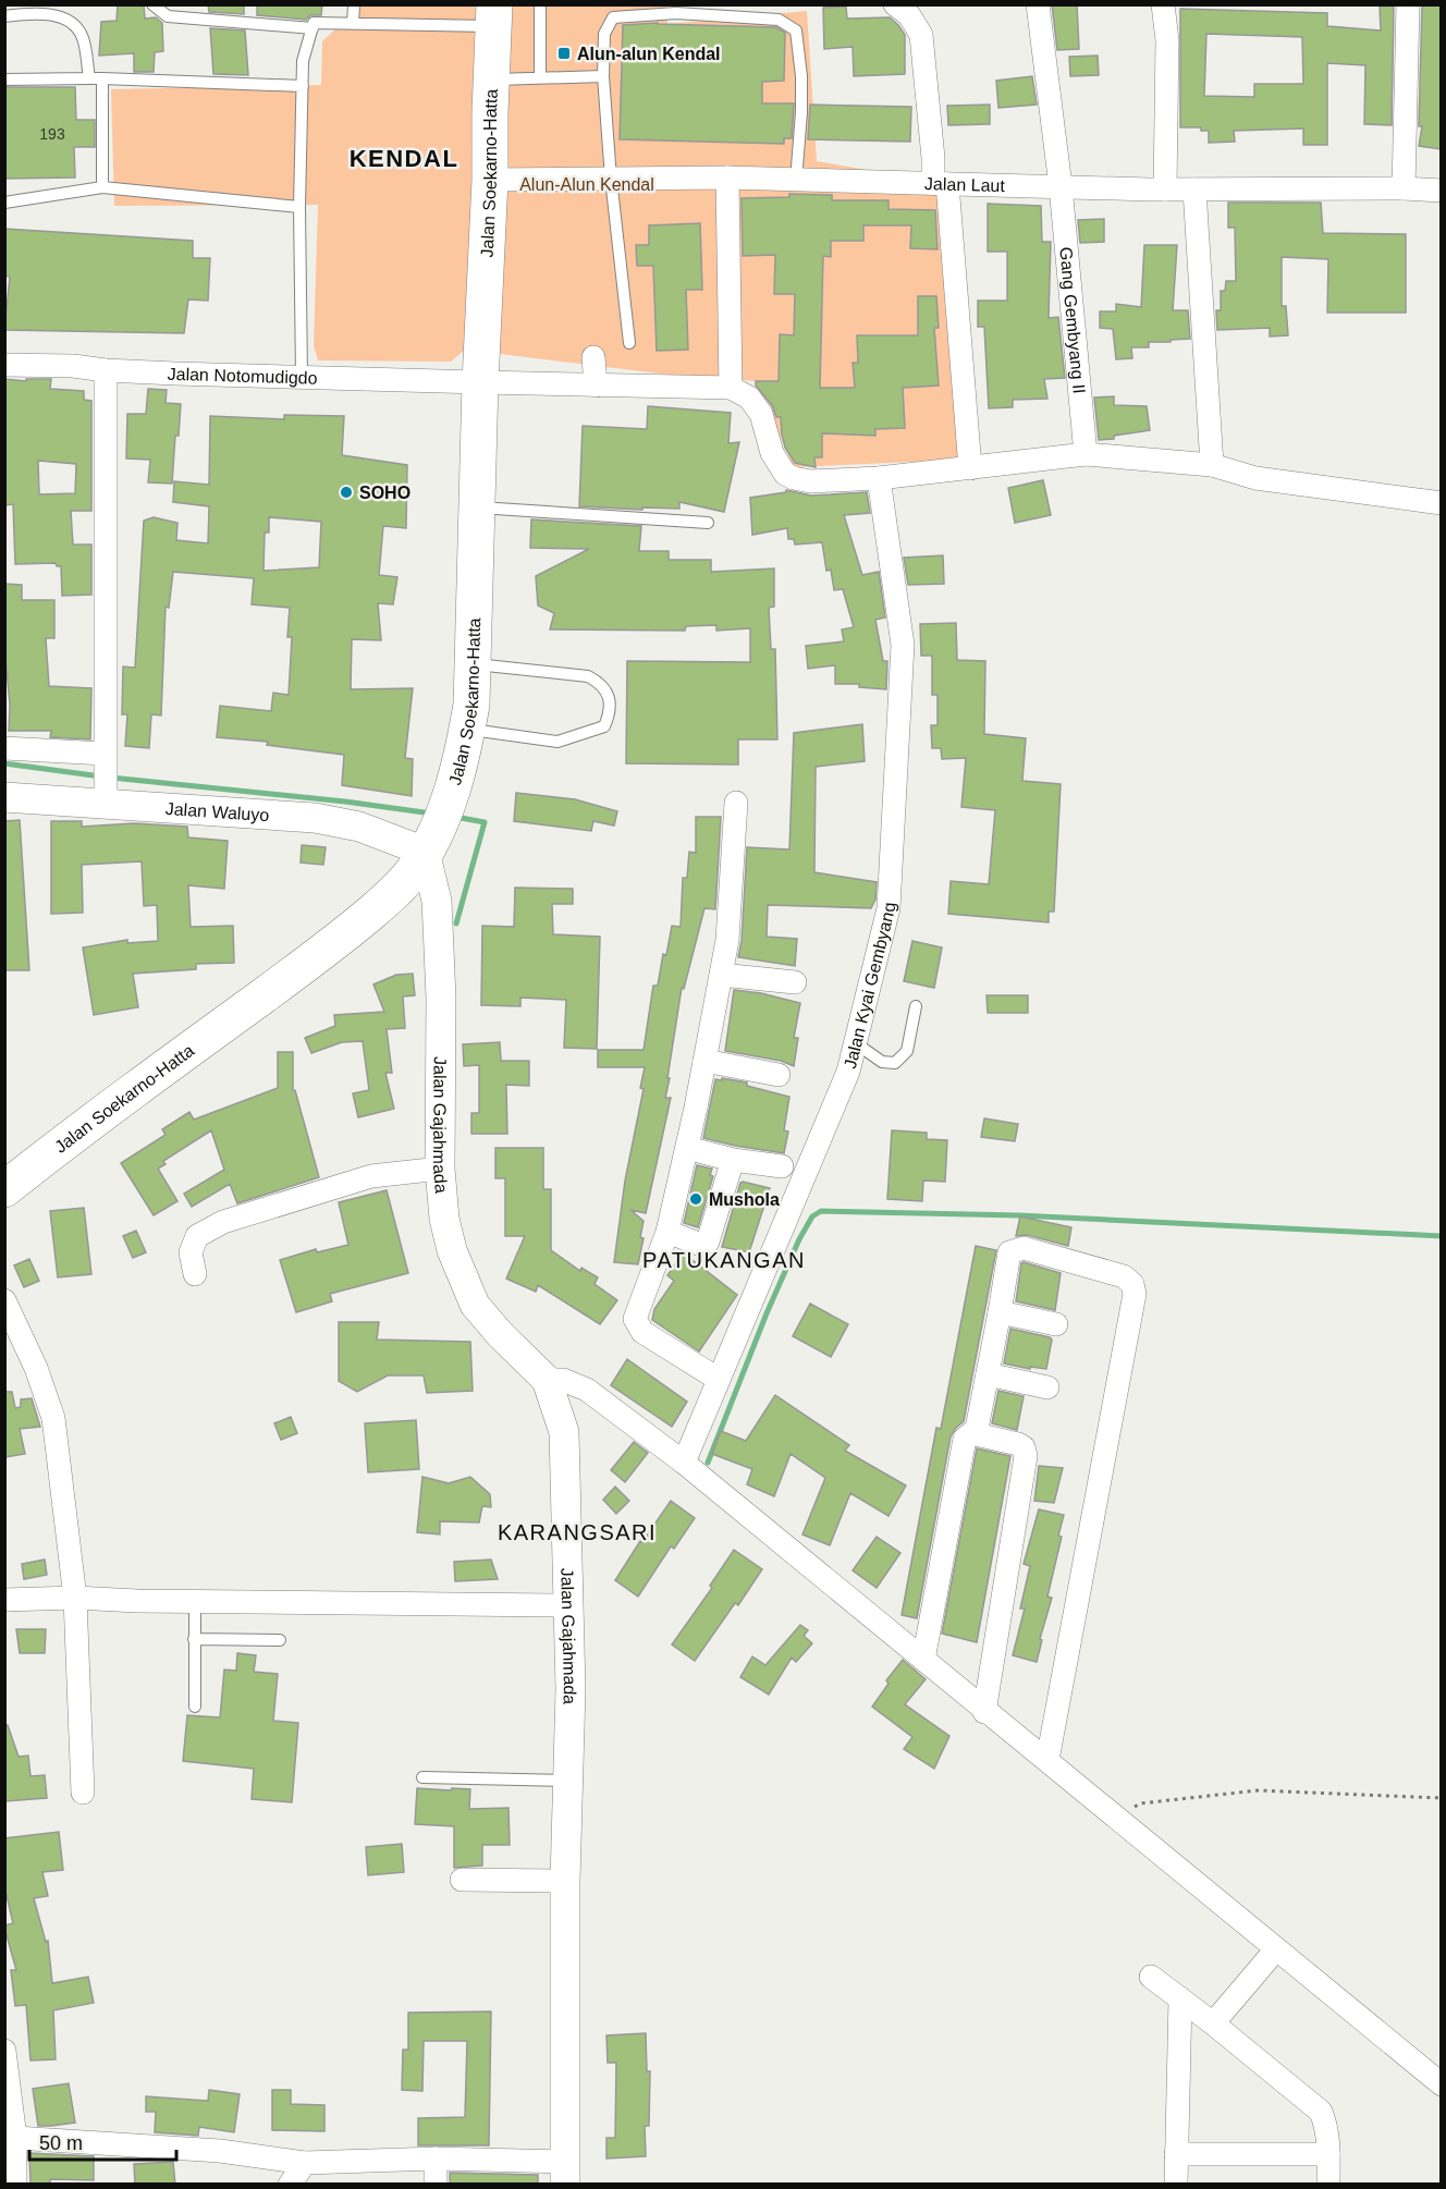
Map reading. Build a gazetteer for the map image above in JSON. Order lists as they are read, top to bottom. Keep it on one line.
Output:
{"streets":{"highway":["Jalan Soekarno-Hatta"],"street":["Jalan Laut","Gang Gembyang II","Jalan Notomudigdo","Jalan Waluyo","Jalan Kyai Gembyang","Jalan Gajahmada"]},"crossings":[["Jalan Soekarno-Hatta","Jalan Laut"],["Jalan Soekarno-Hatta","Jalan Notomudigdo"],["Jalan Soekarno-Hatta","Jalan Waluyo"],["Jalan Soekarno-Hatta","Jalan Gajahmada"],["Jalan Laut","Gang Gembyang II"],["Jalan Waluyo","Jalan Gajahmada"]],"districts":["KENDAL","PATUKANGAN","KARANGSARI"],"parks":["Alun-Alun Kendal"],"places":{"transit":["Alun-alun Kendal"],"other":["SOHO","Mushola"]},"house_numbers":["193"],"scale_bar":"50 m"}
